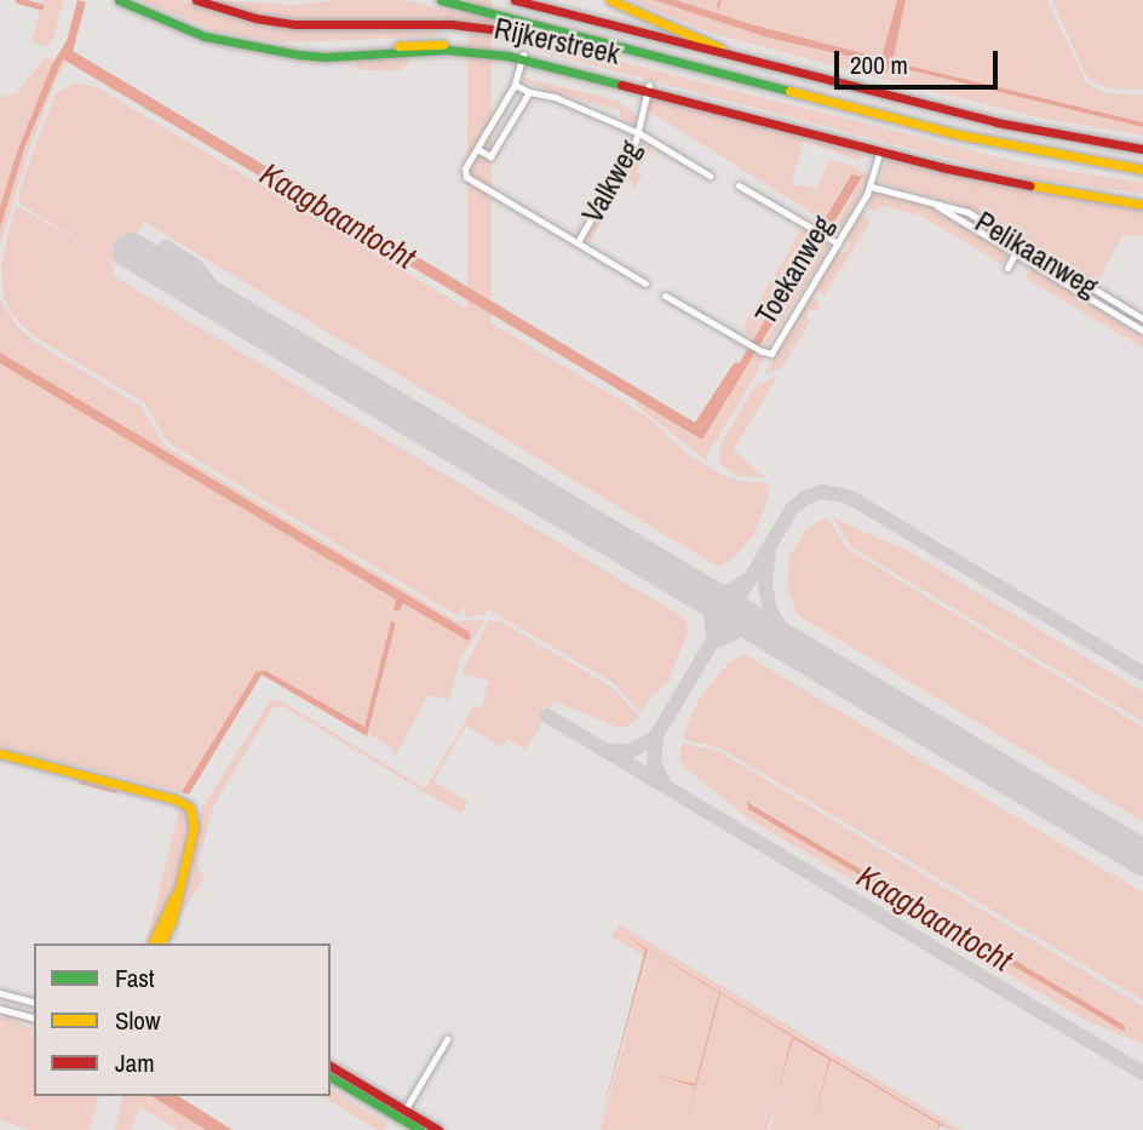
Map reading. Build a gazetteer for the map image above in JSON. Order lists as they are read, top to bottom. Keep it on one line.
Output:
{"streets":{"main road":["Rijkerstreek"],"street":["Valkweg","Pelikaanweg","Toekanweg"]},"crossings":[["Rijkerstreek","Valkweg"],["Rijkerstreek","Toekanweg"],["Pelikaanweg","Toekanweg"]],"water":["Kaagbaantocht"],"legend":["Fast","Slow","Jam"],"scale_bar":"200 m"}
